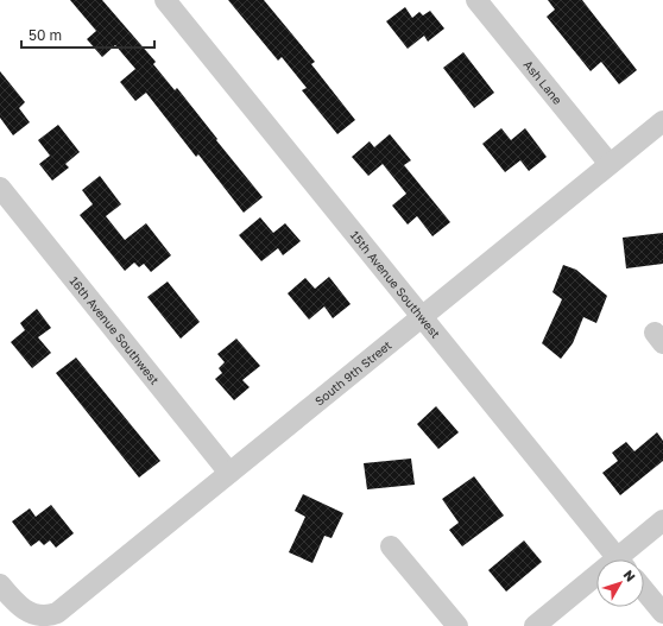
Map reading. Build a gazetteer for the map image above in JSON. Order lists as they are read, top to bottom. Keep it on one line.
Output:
{"streets":{"street":["Ash Lane","15th Avenue Southwest","16th Avenue Southwest","South 9th Street"]},"crossings":[["Ash Lane","South 9th Street"],["15th Avenue Southwest","South 9th Street"],["16th Avenue Southwest","South 9th Street"]],"scale_bar":"50 m","north":"top right"}
